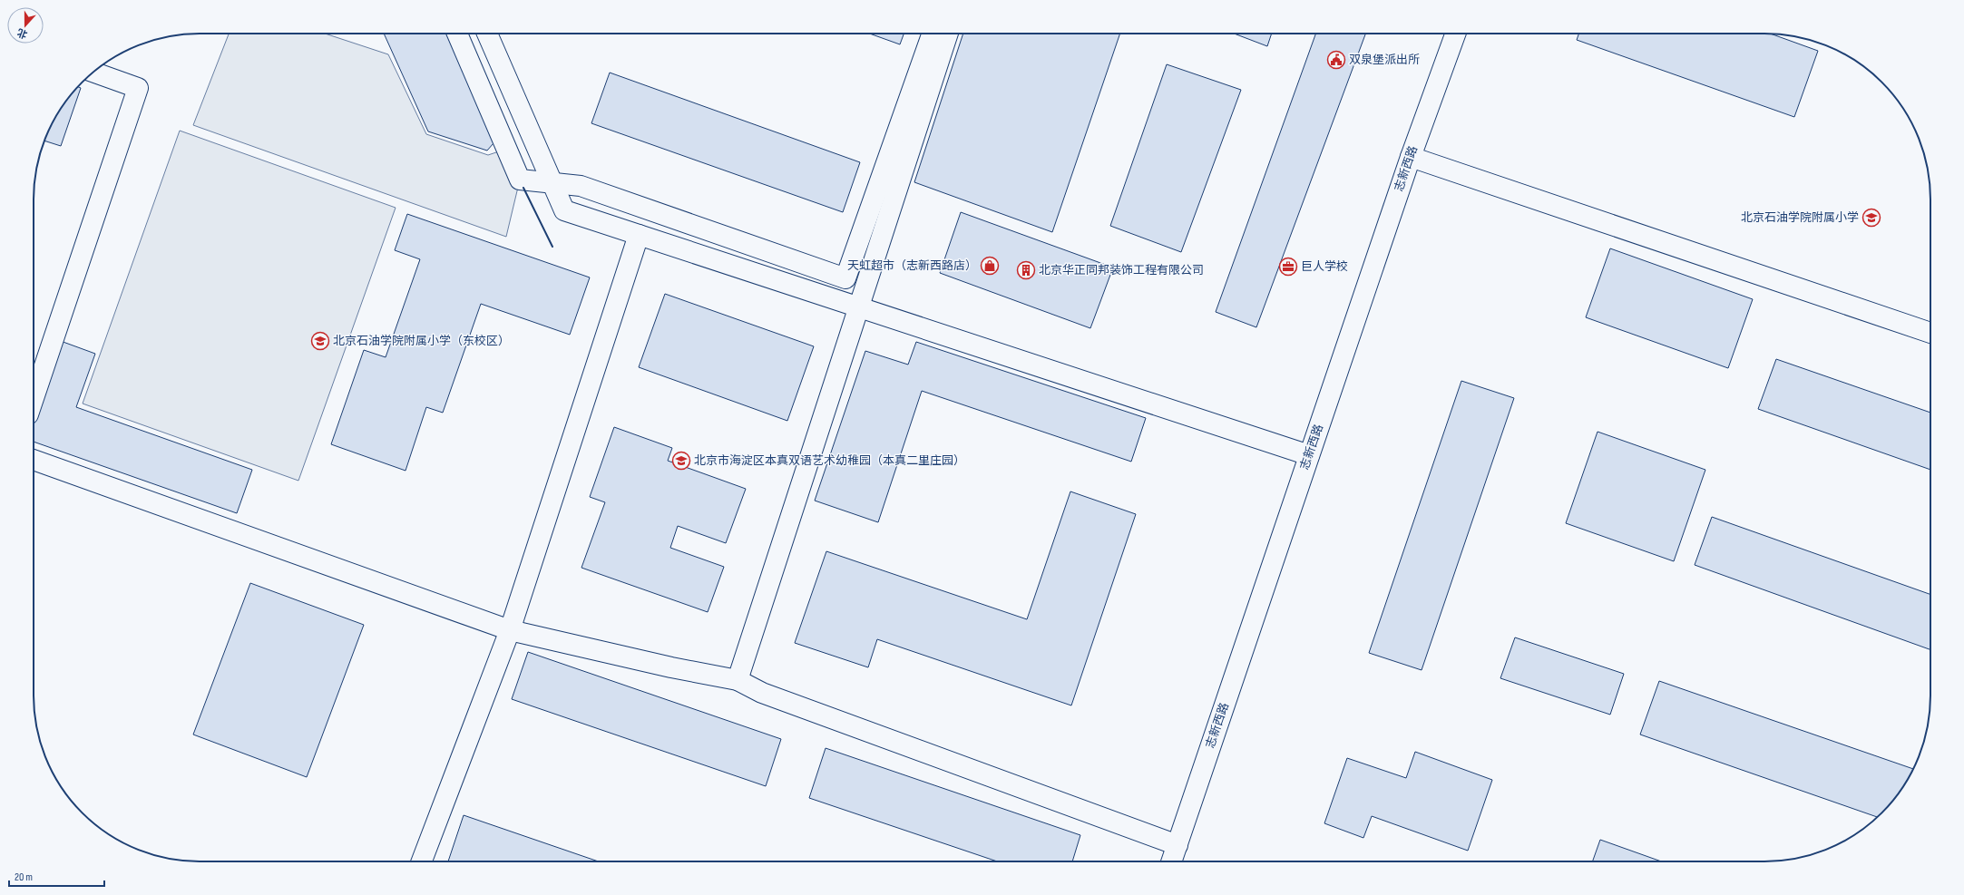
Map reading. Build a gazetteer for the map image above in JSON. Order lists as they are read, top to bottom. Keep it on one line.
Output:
{"streets":{"street":["志新西路"]},"places":{"public building":["双泉堡派出所"],"school or university":["北京石油学院附属小学","北京石油学院附属小学（东校区）","北京市海淀区本真双语艺术幼稚园（本真二里庄园）"],"shop":["天虹超市（志新西路店）"],"office":["巨人学校"],"building":["北京华正同邦装饰工程有限公司"]},"scale_bar":"20 m","north":"bottom"}
